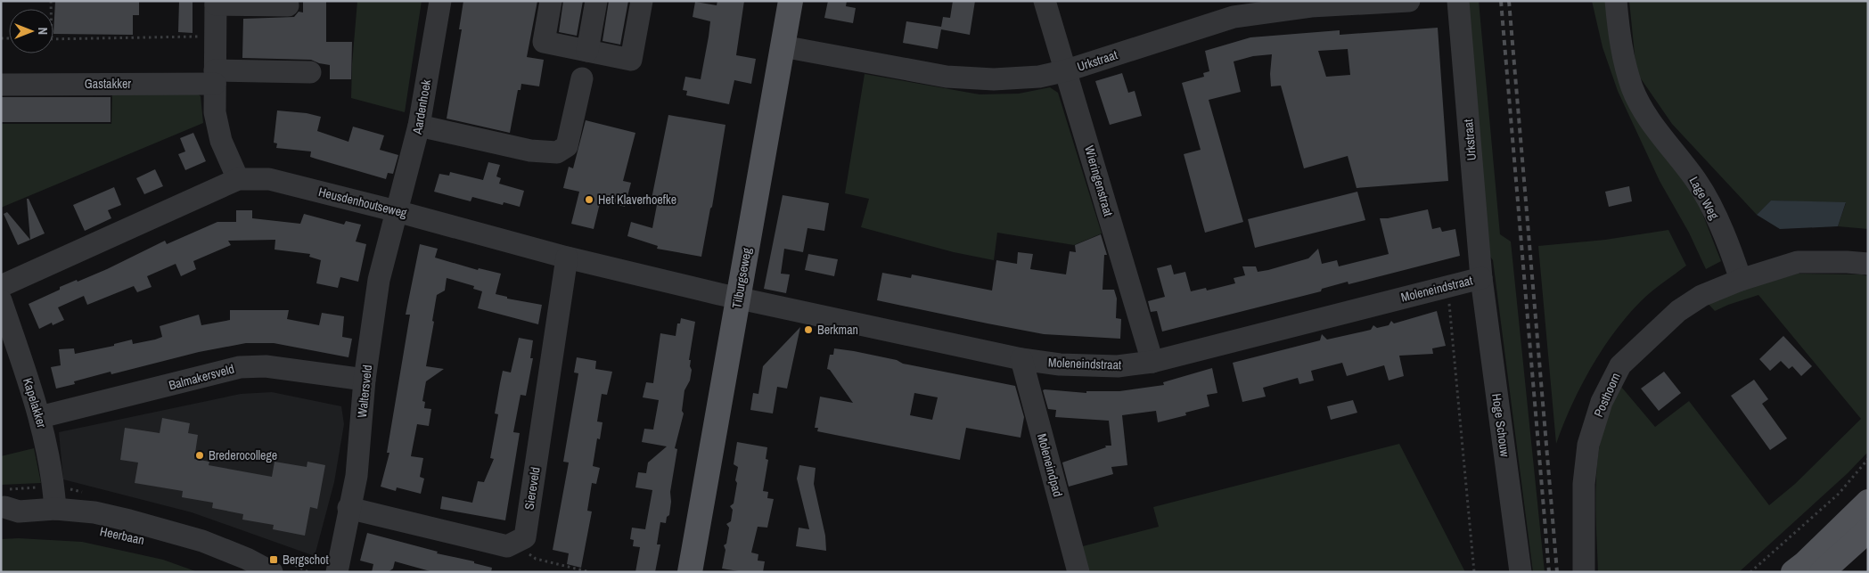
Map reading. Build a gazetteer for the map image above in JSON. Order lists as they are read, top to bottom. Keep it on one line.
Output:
{"streets":{"main road":["Tilburgseweg"],"street":["Urkstraat","Gastakker","Aardenhoek","Wieringenstraat","Lage Weg","Heusdenhoutseweg","Moleneindstraat","Balmakersveld","Waltersveld","Posthoorn","Kapelakker","Hoge Schouw","Moleneindpad","Siereveld","Heerbaan"]},"crossings":[["Urkstraat","Wieringenstraat"],["Urkstraat","Tilburgseweg"],["Urkstraat","Moleneindstraat"],["Urkstraat","Hoge Schouw"],["Aardenhoek","Heusdenhoutseweg"],["Aardenhoek","Waltersveld"],["Wieringenstraat","Moleneindstraat"],["Lage Weg","Posthoorn"],["Heusdenhoutseweg","Tilburgseweg"],["Heusdenhoutseweg","Moleneindstraat"],["Heusdenhoutseweg","Waltersveld"],["Heusdenhoutseweg","Siereveld"],["Tilburgseweg","Moleneindstraat"],["Moleneindstraat","Hoge Schouw"],["Moleneindstraat","Moleneindpad"],["Balmakersveld","Waltersveld"],["Balmakersveld","Kapelakker"],["Kapelakker","Heerbaan"]],"places":{"other":["Het Klaverhoefke","Berkman","Brederocollege"],"transit":["Bergschot"]},"north":"right"}
